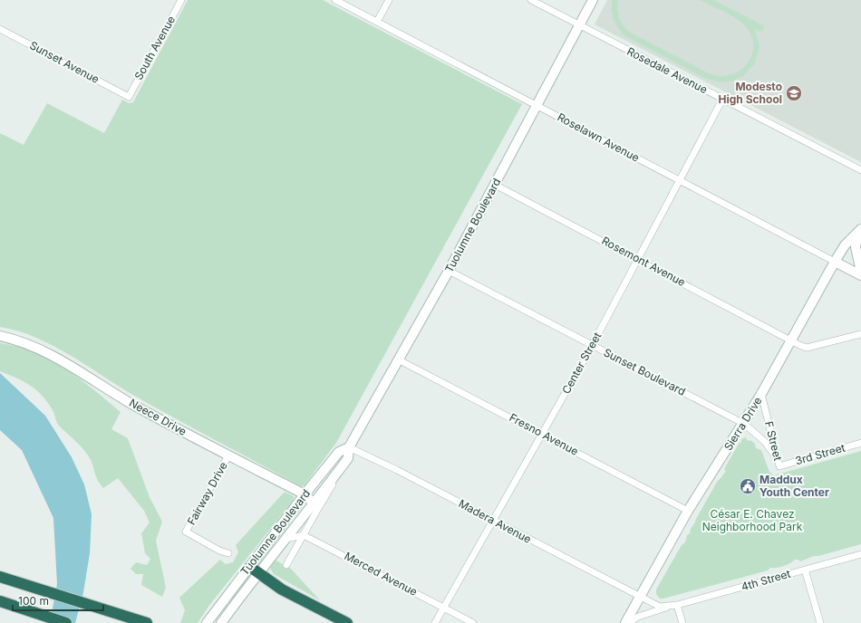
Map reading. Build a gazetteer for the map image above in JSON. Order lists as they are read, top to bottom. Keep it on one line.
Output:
{"streets":{"main road":["Roselawn Avenue","Tuolumne Boulevard","Neece Drive","Sierra Drive"],"street":["South Avenue","Sunset Avenue","Rosedale Avenue","Rosemont Avenue","Center Street","Sunset Boulevard","Fresno Avenue","F Street","3rd Street","Fairway Drive","Madera Avenue","Merced Avenue","4th Street"]},"crossings":[["South Avenue","Sunset Avenue"],["Rosedale Avenue","Tuolumne Boulevard"],["Rosedale Avenue","Center Street"],["Roselawn Avenue","Tuolumne Boulevard"],["Roselawn Avenue","Center Street"],["Roselawn Avenue","Sierra Drive"],["Tuolumne Boulevard","Rosemont Avenue"],["Tuolumne Boulevard","Sunset Boulevard"],["Tuolumne Boulevard","Neece Drive"],["Tuolumne Boulevard","Fresno Avenue"],["Tuolumne Boulevard","Madera Avenue"],["Tuolumne Boulevard","Merced Avenue"],["Rosemont Avenue","Center Street"],["Rosemont Avenue","Sierra Drive"],["Center Street","Sunset Boulevard"],["Center Street","Fresno Avenue"],["Center Street","Madera Avenue"],["Center Street","Merced Avenue"],["Sunset Boulevard","Sierra Drive"],["Neece Drive","Fairway Drive"],["Sierra Drive","Fresno Avenue"],["Sierra Drive","F Street"],["Sierra Drive","Madera Avenue"],["Sierra Drive","4th Street"],["F Street","3rd Street"],["Madera Avenue","4th Street"]],"parks":["César E. Chavez Neighborhood Park"],"places":{"school or university":["Modesto High School"],"public building":["Maddux Youth Center"]},"scale_bar":"100 m"}
